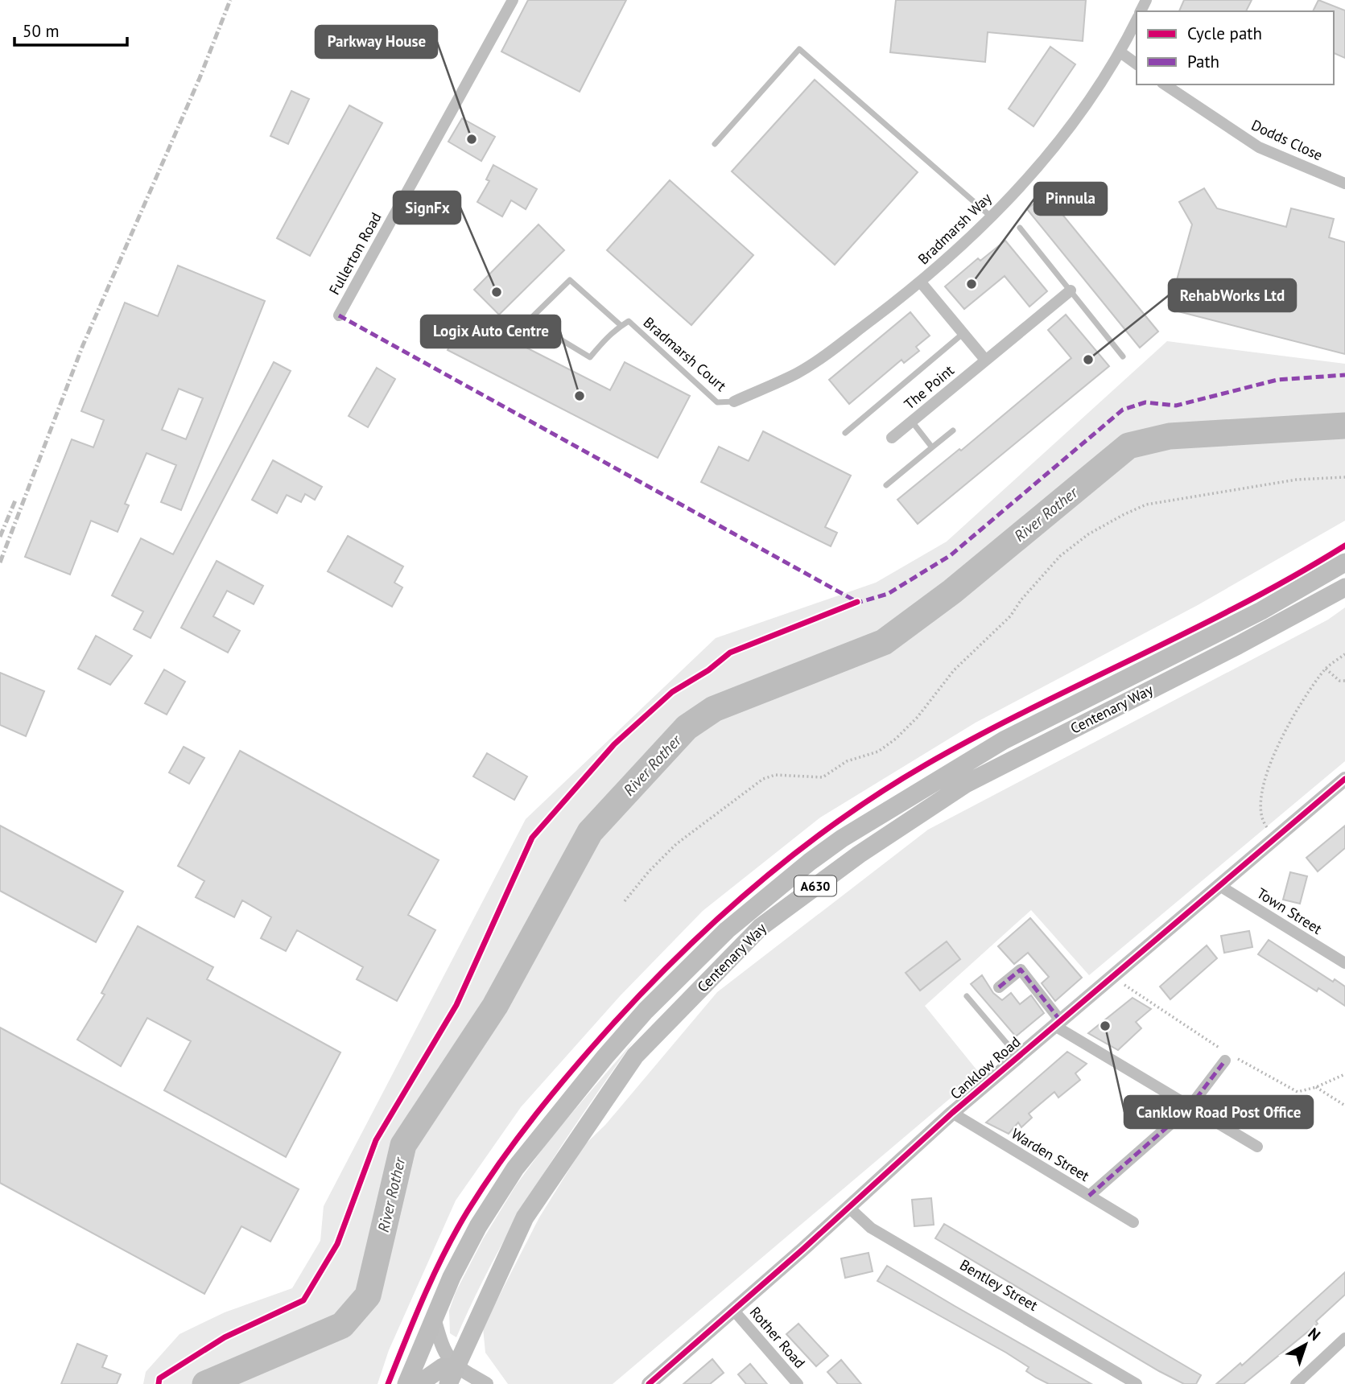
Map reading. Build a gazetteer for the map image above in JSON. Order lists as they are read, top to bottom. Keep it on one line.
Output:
{"streets":{"main road":["Centenary Way","A630"],"street":["Dodds Close","Bradmarsh Way","Fullerton Road","The Point","Town Street","Canklow Road","Warden Street","Bentley Street","Rother Road"],"lane":["Bradmarsh Court"]},"crossings":[["Bradmarsh Way","Bradmarsh Court"],["Centenary Way","A630"],["Town Street","Canklow Road"],["Canklow Road","Warden Street"],["Canklow Road","Bentley Street"],["Canklow Road","Rother Road"]],"water":["River Rother"],"places":["Parkway House","Pinnula","SignFx","RehabWorks Ltd","Logix Auto Centre","Canklow Road Post Office"],"legend":["Cycle path","Path"],"scale_bar":"50 m","north":"top right"}
